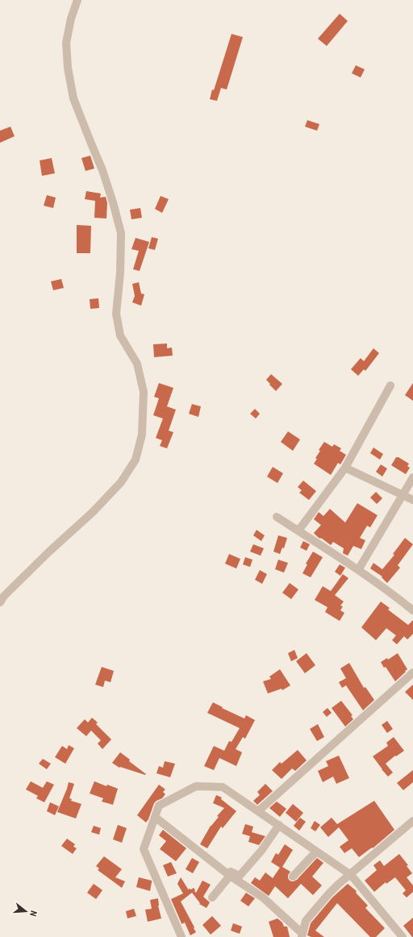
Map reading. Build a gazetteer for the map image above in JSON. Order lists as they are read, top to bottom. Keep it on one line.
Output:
{"north":"right"}
